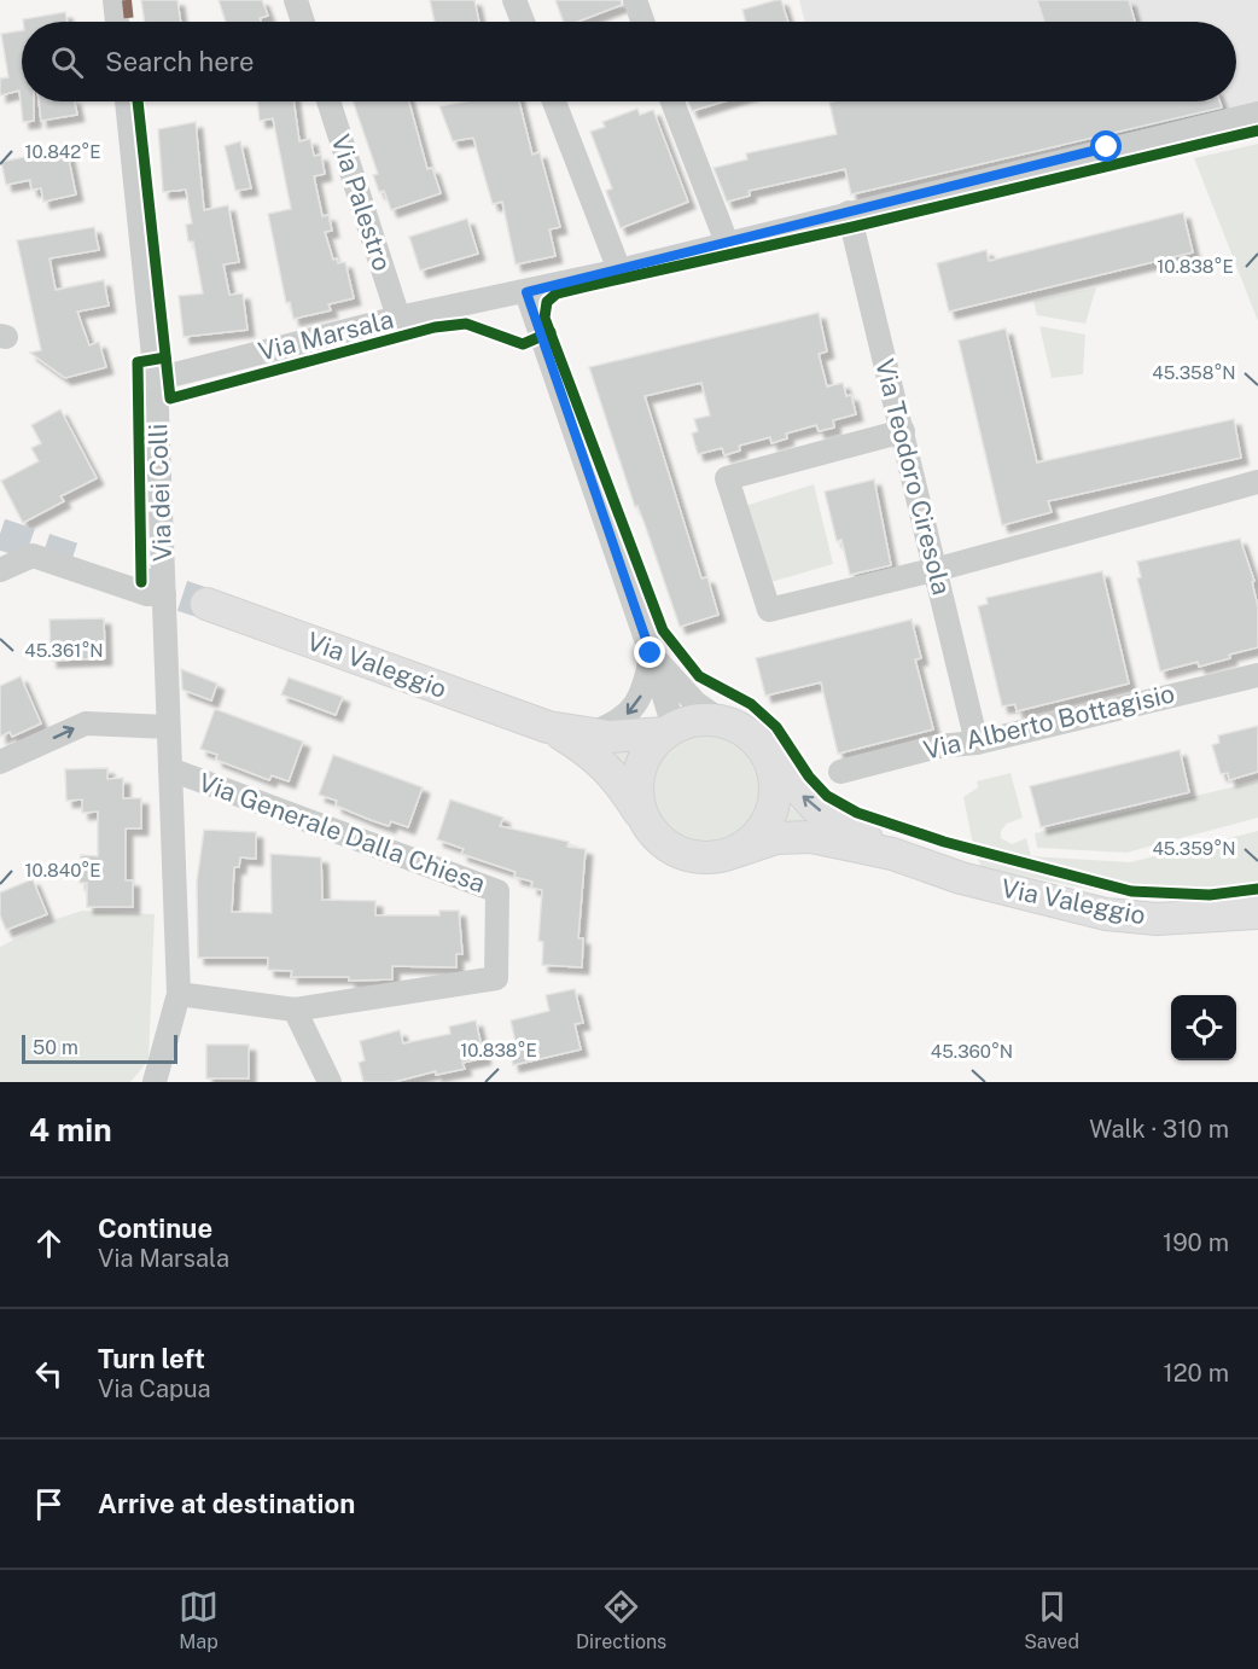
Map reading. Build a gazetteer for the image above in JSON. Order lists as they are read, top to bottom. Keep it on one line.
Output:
{"streets":{"main road":["Via Valeggio"],"street":["Via Palestro","Via Marsala","Via Teodoro Ciresola","Via dei Colli","Via Alberto Bottagisio","Via Generale Dalla Chiesa"]},"crossings":[["Via Palestro","Via Marsala"],["Via Marsala","Via Teodoro Ciresola"],["Via Marsala","Via dei Colli"],["Via Teodoro Ciresola","Via Alberto Bottagisio"],["Via dei Colli","Via Generale Dalla Chiesa"]],"scale_bar":"50 m","page":{"search":"Search here","scale":"50 m","heading":["4 min","Walk · 310 m"],"list":[["Continue","Via Marsala","190 m"],["Turn left","Via Capua","120 m"],"Arrive at destination"],"nav":["Map","Directions","Saved"]},"coordinates":["10.842°E","10.838°E","45.358°N","45.361°N","45.359°N","10.840°E","45.360°N"]}
